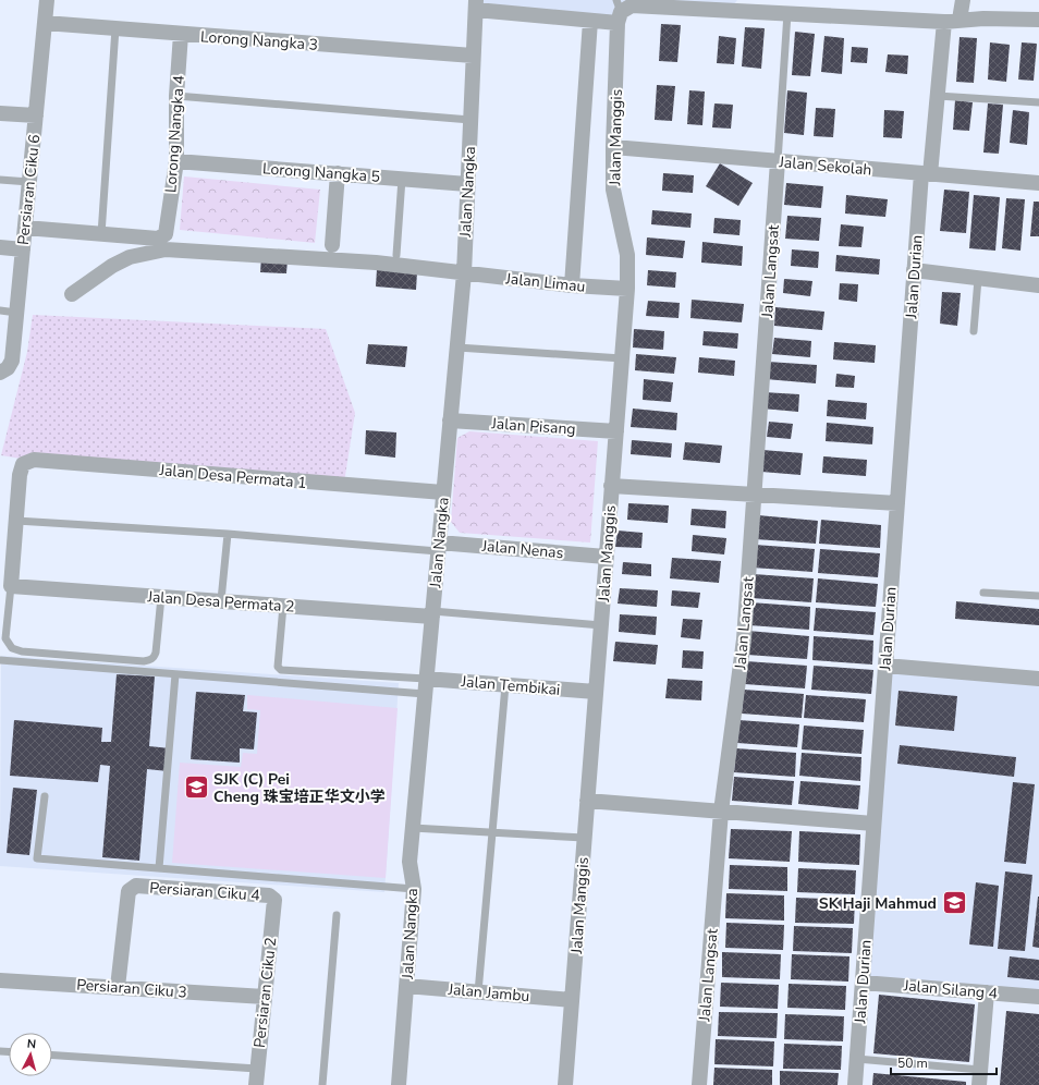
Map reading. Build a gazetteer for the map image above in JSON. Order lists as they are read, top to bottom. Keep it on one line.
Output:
{"streets":{"street":["Lorong Nangka 3","Lorong Nangka 4","Jalan Manggis","Jalan Sekolah","Lorong Nangka 5","Persiaran Ciku 6","Jalan Nangka","Jalan Langsat","Jalan Durian","Jalan Limau","Jalan Pisang","Jalan Desa Permata 1","Jalan Nenas","Jalan Desa Permata 2","Jalan Tembikai","Persiaran Ciku 4","Persiaran Ciku 3","Jalan Silang 4","Persiaran Ciku 2","Jalan Jambu"]},"crossings":[["Lorong Nangka 3","Lorong Nangka 4"],["Lorong Nangka 3","Persiaran Ciku 6"],["Lorong Nangka 3","Jalan Nangka"],["Lorong Nangka 4","Lorong Nangka 5"],["Jalan Manggis","Jalan Sekolah"],["Jalan Manggis","Jalan Limau"],["Jalan Manggis","Jalan Pisang"],["Jalan Manggis","Jalan Nenas"],["Jalan Manggis","Jalan Tembikai"],["Jalan Manggis","Jalan Jambu"],["Jalan Sekolah","Jalan Langsat"],["Jalan Sekolah","Jalan Durian"],["Lorong Nangka 5","Jalan Nangka"],["Jalan Nangka","Jalan Limau"],["Jalan Nangka","Jalan Pisang"],["Jalan Nangka","Jalan Desa Permata 1"],["Jalan Nangka","Jalan Nenas"],["Jalan Nangka","Jalan Desa Permata 2"],["Jalan Nangka","Jalan Tembikai"],["Jalan Nangka","Jalan Jambu"],["Jalan Durian","Jalan Silang 4"],["Persiaran Ciku 4","Persiaran Ciku 3"],["Persiaran Ciku 4","Persiaran Ciku 2"],["Persiaran Ciku 3","Persiaran Ciku 2"]],"places":{"school or university":["SJK (C) Pei Cheng 珠宝培正华文小学","SK Haji Mahmud"]},"scale_bar":"50 m","north":"top"}
